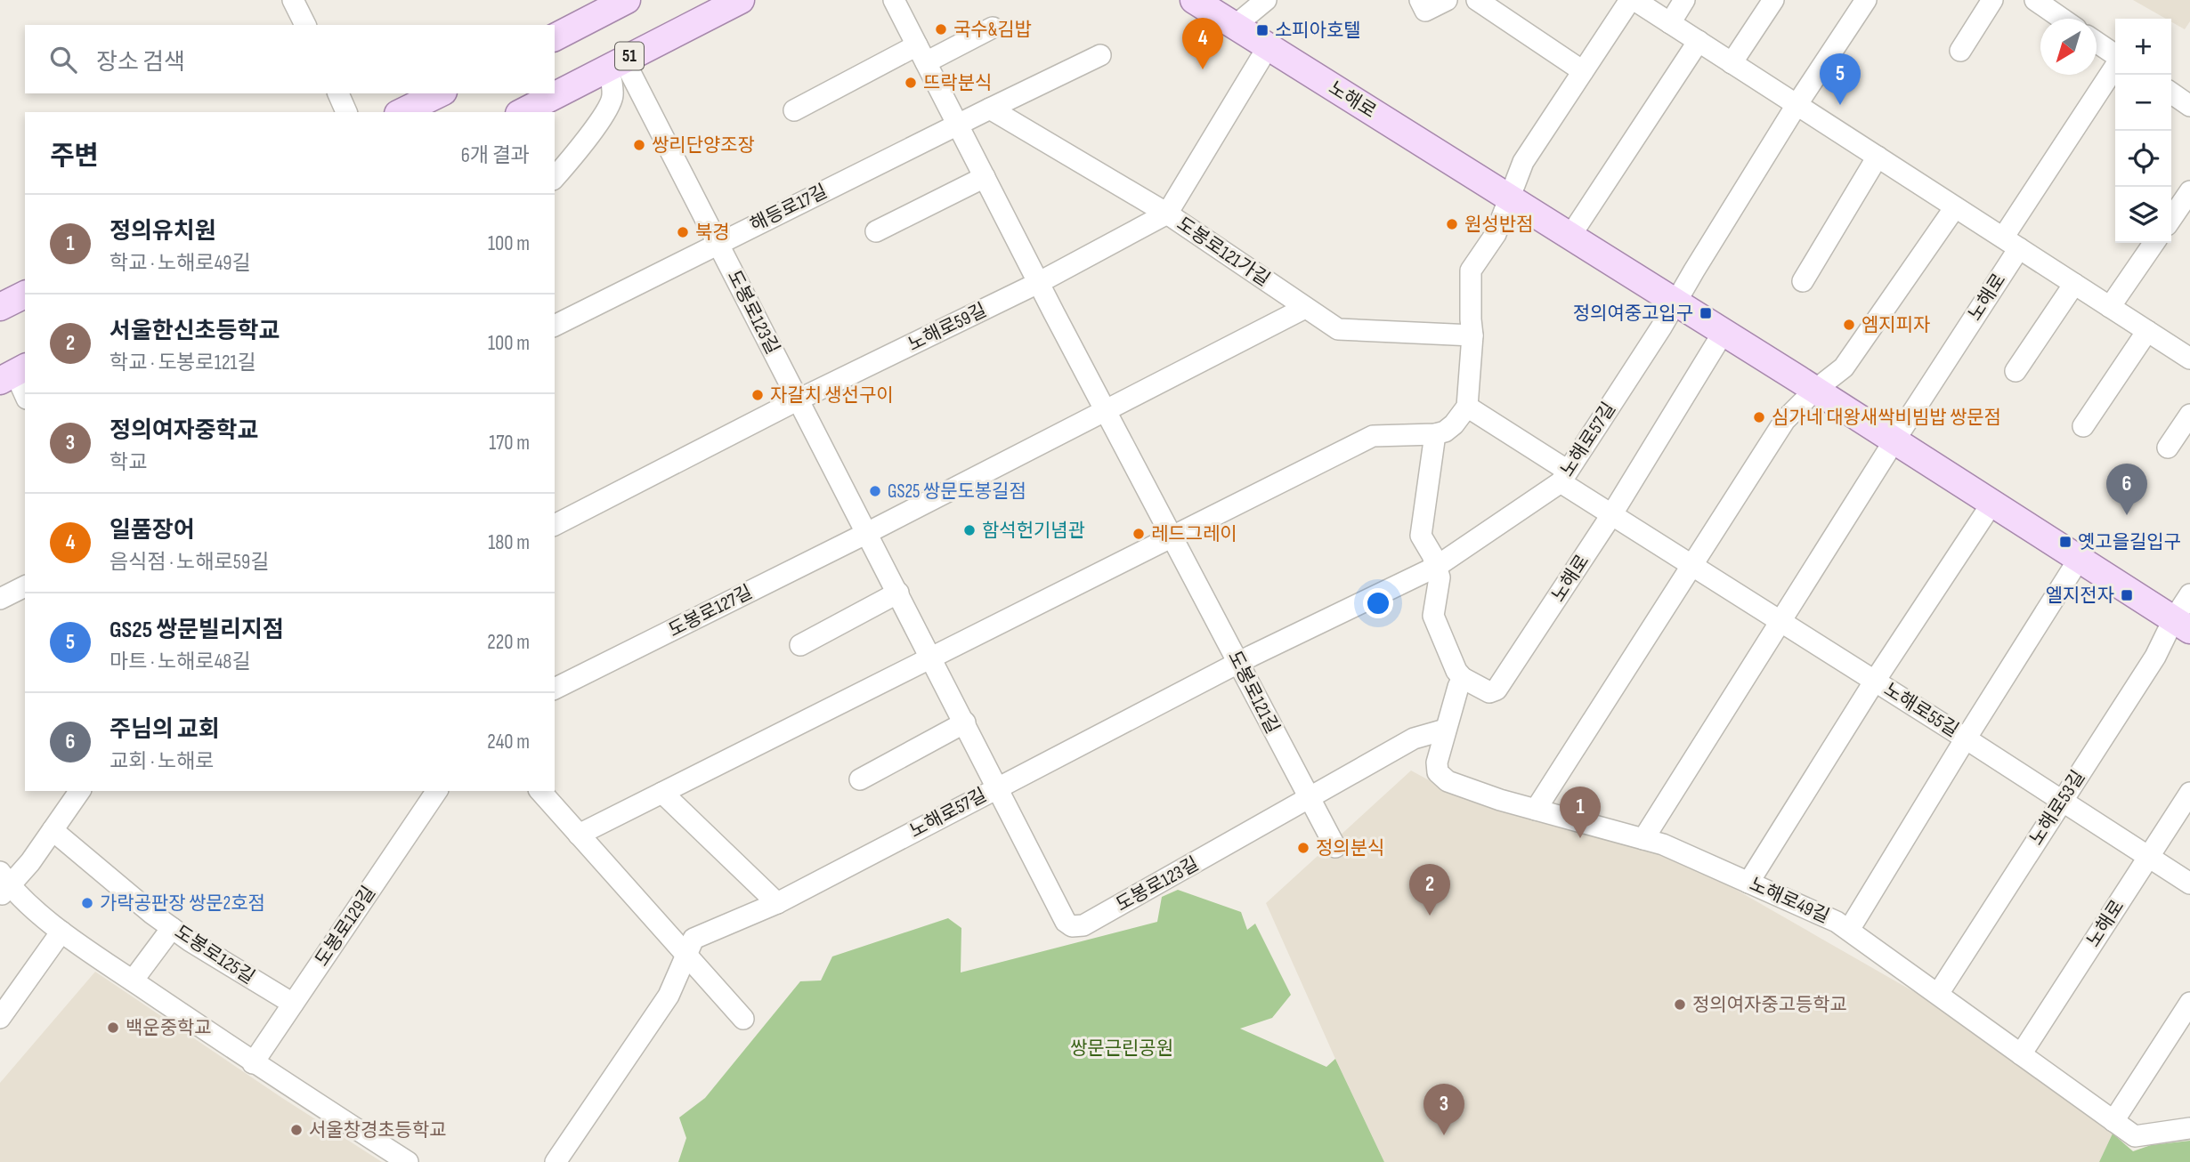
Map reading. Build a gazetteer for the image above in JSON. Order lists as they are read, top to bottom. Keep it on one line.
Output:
{"streets":{"main road":["51","노해로"],"street":["해등로17길","도봉로121가길","도봉로123길","노해로59길","노해로57길","도봉로127길","도봉로121길","노해로55길","노해로53길","노해로49길","도봉로129길","도봉로125길"]},"crossings":[["51","도봉로123길"],["노해로","노해로57길"],["노해로","노해로55길"],["노해로","노해로53길"],["노해로","노해로49길"],["해등로17길","도봉로123길"],["해등로17길","도봉로121길"],["도봉로121가길","노해로59길"],["도봉로123길","노해로59길"],["도봉로123길","노해로57길"],["도봉로123길","도봉로127길"],["도봉로123길","도봉로121길"],["도봉로123길","노해로49길"],["노해로59길","도봉로121길"],["노해로57길","도봉로121길"],["노해로57길","노해로55길"],["노해로55길","노해로53길"],["노해로53길","노해로49길"],["도봉로129길","도봉로125길"]],"parks":["쌍문근린공원"],"places":{"other":["국수&김밥","뜨락분식","쌍리단양조장","원성반점","북경","엠지피자","자갈치 생선구이","심가네 대왕새싹비빔밥 쌍문점","GS25 쌍문도봉길점","함석헌기념관","레드그레이","정의분식","가락공판장 쌍문2호점","정의여자중고등학교","백운중학교","서울창경초등학교"],"transit":["소피아호텔","정의여중고입구","옛고을길입구","엘지전자"]},"north":"bottom left","page":{"pins":["4","5","6","1","2","3"],"map_buttons":["+","−"],"search":"장소 검색","heading":["주변","6개 결과"],"list":[{"mark":"1","name":"정의유치원","note":"학교 · 노해로49길","value":"100 m"},{"mark":"2","name":"서울한신초등학교","note":"학교 · 도봉로121길","value":"100 m"},{"mark":"3","name":"정의여자중학교","note":"학교","value":"170 m"},{"mark":"4","name":"일품장어","note":"음식점 · 노해로59길","value":"180 m"},{"mark":"5","name":"GS25 쌍문빌리지점","note":"마트 · 노해로48길","value":"220 m"},{"mark":"6","name":"주님의 교회","note":"교회 · 노해로","value":"240 m"}]}}
